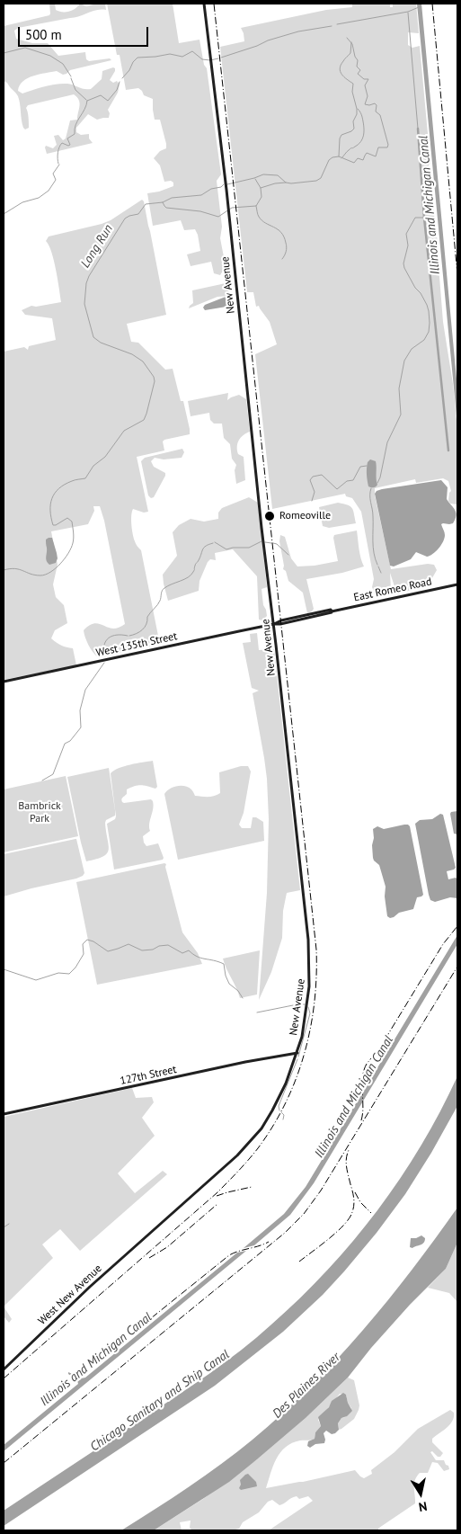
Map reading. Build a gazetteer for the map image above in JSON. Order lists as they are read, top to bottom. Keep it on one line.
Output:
{"streets":{"main road":["New Avenue","East Romeo Road","West 135th Street","127th Street","West New Avenue"]},"crossings":[["New Avenue","East Romeo Road"],["New Avenue","West 135th Street"],["New Avenue","127th Street"],["New Avenue","West New Avenue"],["East Romeo Road","West 135th Street"]],"water":["Illinois and Michigan Canal","Long Run","Des Plaines River","Chicago Sanitary and Ship Canal"],"parks":["Bambrick Park"],"places":["Romeoville"],"scale_bar":"500 m","north":"bottom"}
